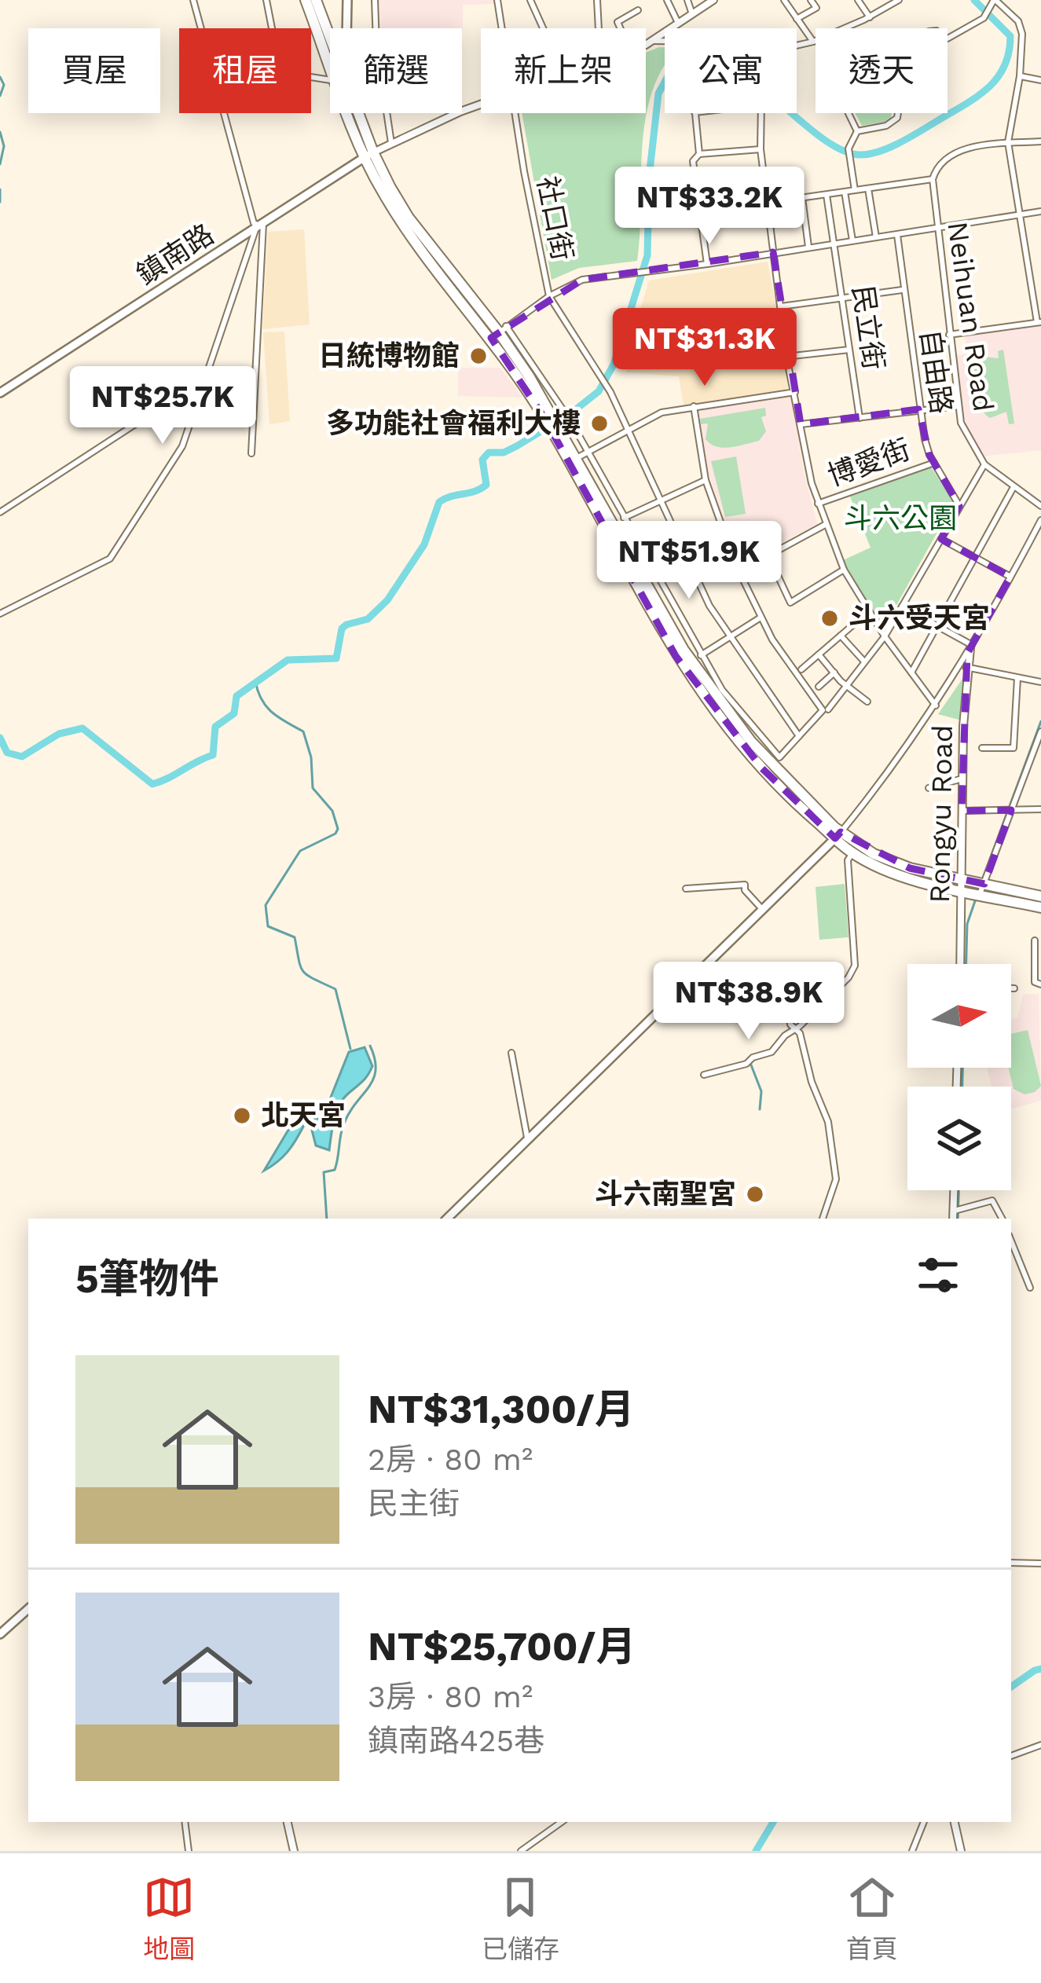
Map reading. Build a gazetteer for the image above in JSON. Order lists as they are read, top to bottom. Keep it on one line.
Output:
{"streets":{"main road":["鎮南路"],"street":["社口街","Neihuan Road","民立街","自由路","博愛街","Rongyu Road"]},"crossings":[["自由路","博愛街"]],"parks":["斗六公園"],"places":["日統博物館","多功能社會福利大樓","斗六受天宮","北天宮","斗六南聖宮"],"north":"right","page":{"chip":["買屋","租屋","篩選","新上架","公寓","透天"],"price":["NT$33.2K","NT$31.3K","NT$25.7K","NT$51.9K","NT$38.9K"],"heading":"5筆物件","list":[{"name":"NT$31,300/月","note":"2房 · 80 m² · 民主街"},{"name":"NT$25,700/月","note":"3房 · 80 m² · 鎮南路425巷"}],"tabs":["地圖","已儲存","首頁"]}}
